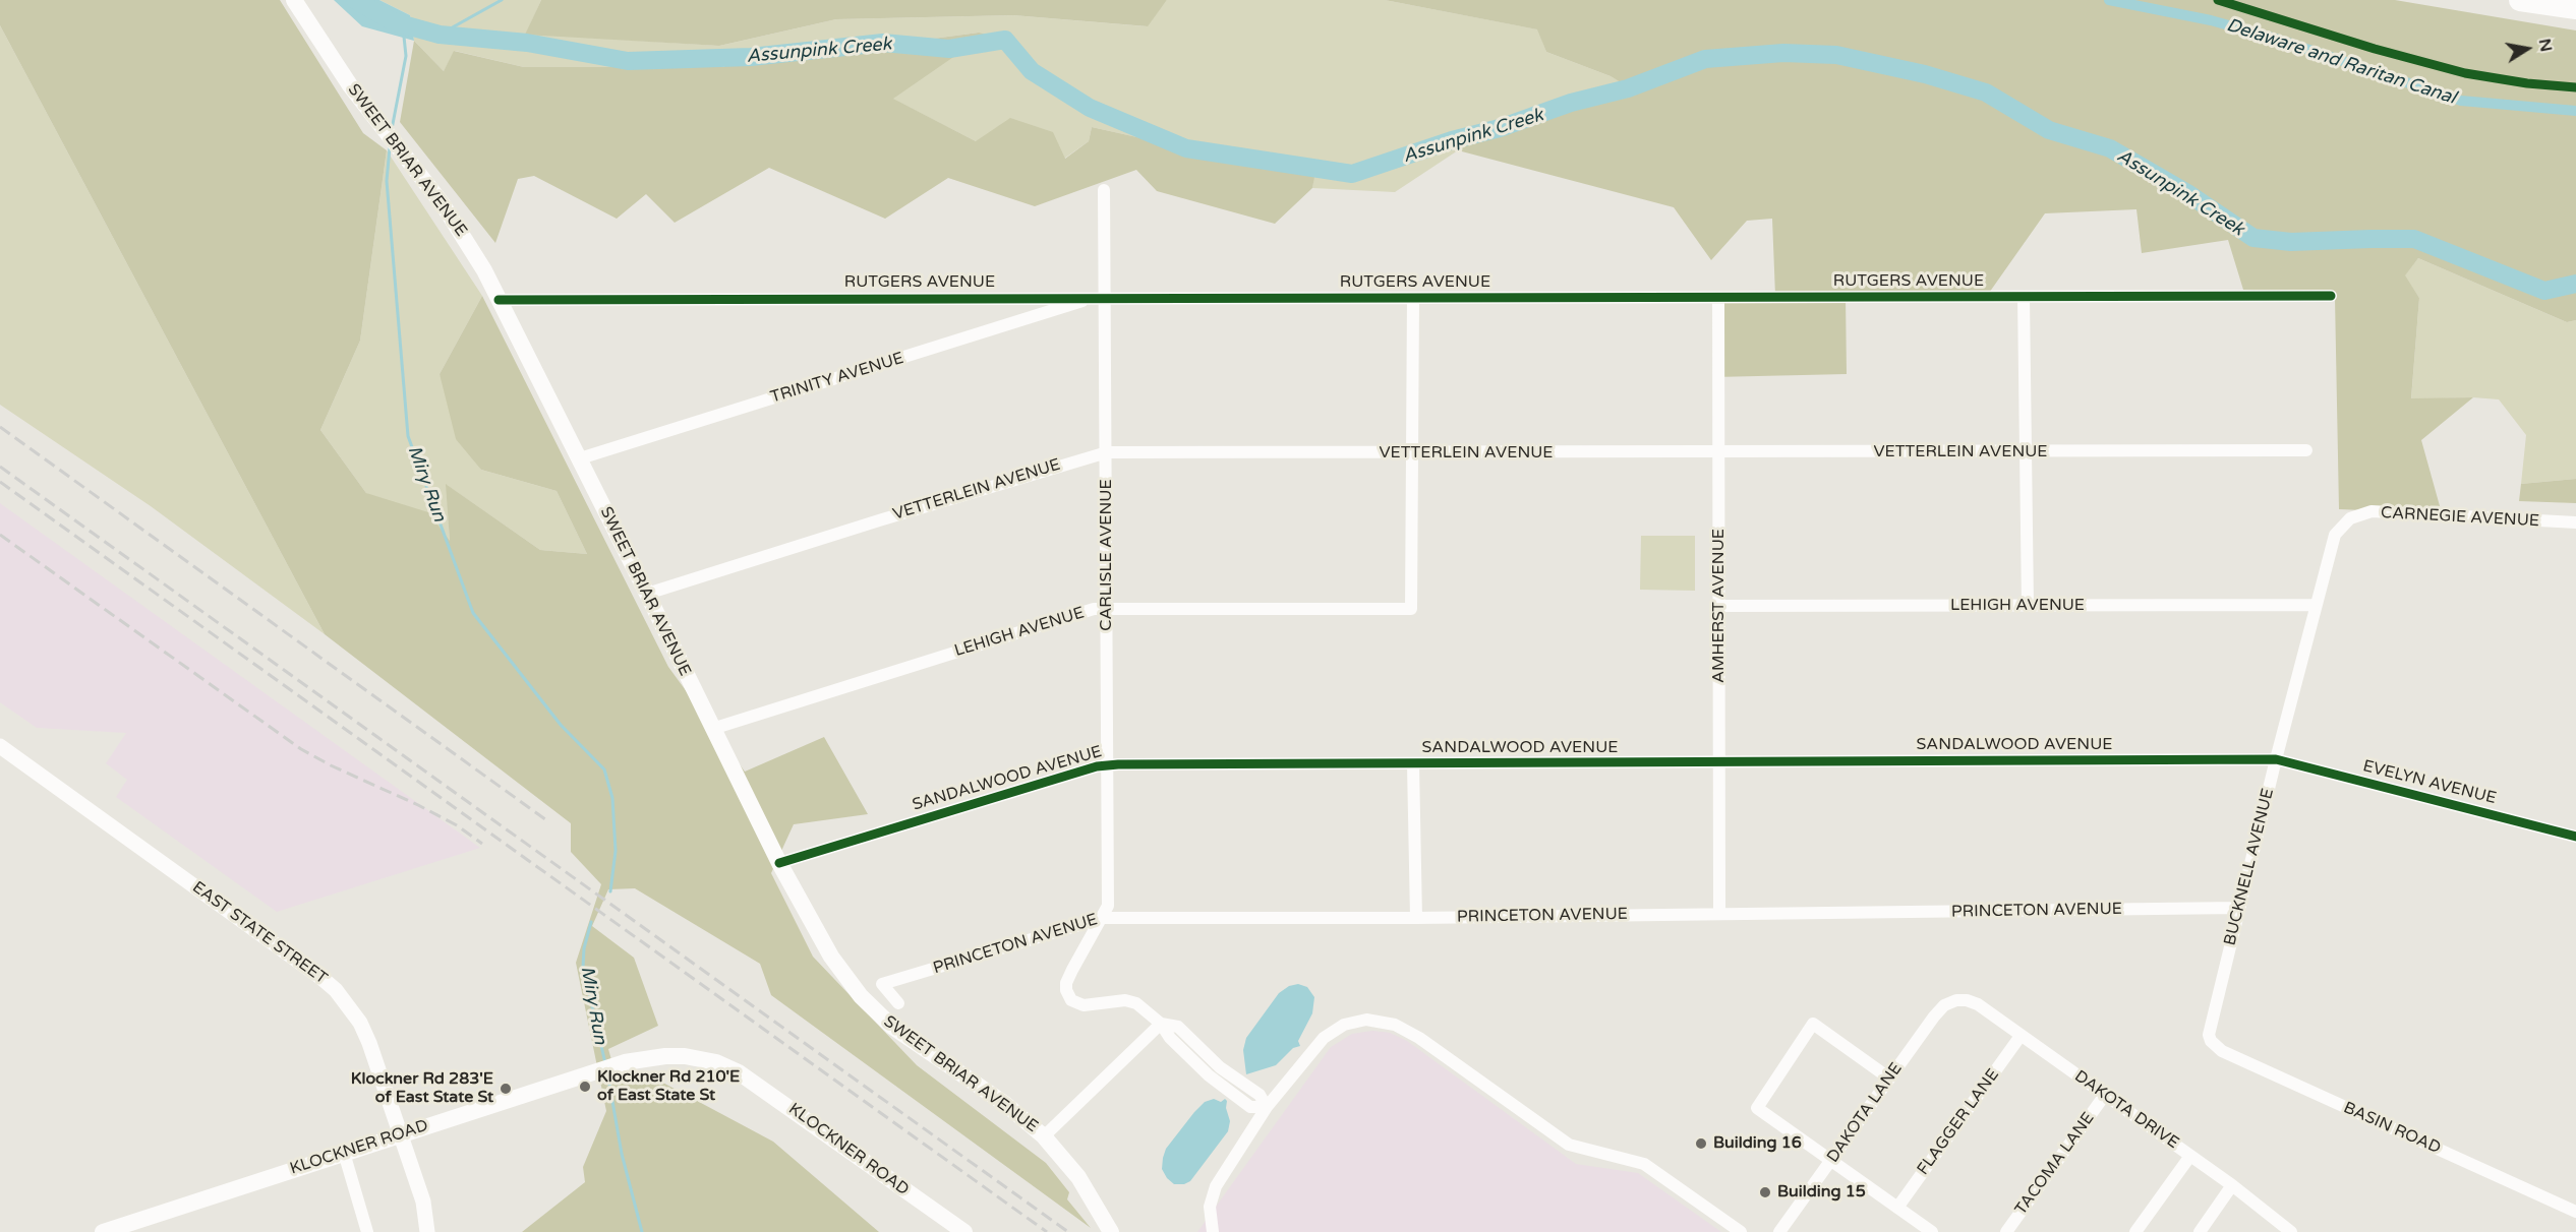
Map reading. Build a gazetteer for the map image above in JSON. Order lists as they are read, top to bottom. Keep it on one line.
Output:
{"streets":{"main road":["SWEET BRIAR AVENUE","KLOCKNER ROAD"],"street":["RUTGERS AVENUE","TRINITY AVENUE","VETTERLEIN AVENUE","CARNEGIE AVENUE","CARLISLE AVENUE","AMHERST AVENUE","LEHIGH AVENUE","SANDALWOOD AVENUE","EVELYN AVENUE","BUCKNELL AVENUE","PRINCETON AVENUE","EAST STATE STREET","DAKOTA DRIVE","DAKOTA LANE","FLAGGER LANE","BASIN ROAD","TACOMA LANE"]},"crossings":[["SWEET BRIAR AVENUE","RUTGERS AVENUE"],["SWEET BRIAR AVENUE","TRINITY AVENUE"],["SWEET BRIAR AVENUE","VETTERLEIN AVENUE"],["SWEET BRIAR AVENUE","LEHIGH AVENUE"],["SWEET BRIAR AVENUE","SANDALWOOD AVENUE"],["RUTGERS AVENUE","TRINITY AVENUE"],["RUTGERS AVENUE","CARLISLE AVENUE"],["RUTGERS AVENUE","AMHERST AVENUE"],["TRINITY AVENUE","CARLISLE AVENUE"],["VETTERLEIN AVENUE","CARLISLE AVENUE"],["VETTERLEIN AVENUE","AMHERST AVENUE"],["VETTERLEIN AVENUE","LEHIGH AVENUE"],["CARNEGIE AVENUE","BUCKNELL AVENUE"],["CARLISLE AVENUE","LEHIGH AVENUE"],["CARLISLE AVENUE","SANDALWOOD AVENUE"],["CARLISLE AVENUE","PRINCETON AVENUE"],["AMHERST AVENUE","LEHIGH AVENUE"],["AMHERST AVENUE","SANDALWOOD AVENUE"],["AMHERST AVENUE","PRINCETON AVENUE"],["LEHIGH AVENUE","BUCKNELL AVENUE"],["SANDALWOOD AVENUE","EVELYN AVENUE"],["SANDALWOOD AVENUE","BUCKNELL AVENUE"],["EVELYN AVENUE","BUCKNELL AVENUE"],["BUCKNELL AVENUE","PRINCETON AVENUE"],["BUCKNELL AVENUE","BASIN ROAD"],["EAST STATE STREET","KLOCKNER ROAD"],["DAKOTA DRIVE","DAKOTA LANE"],["DAKOTA DRIVE","FLAGGER LANE"],["DAKOTA DRIVE","TACOMA LANE"]],"water":["Assunpink Creek","Delaware and Raritan Canal","Miry Run"],"places":["Klockner Rd 210'E of East State St","Klockner Rd 283'E of East State St","Building 16","Building 15"],"north":"right"}
